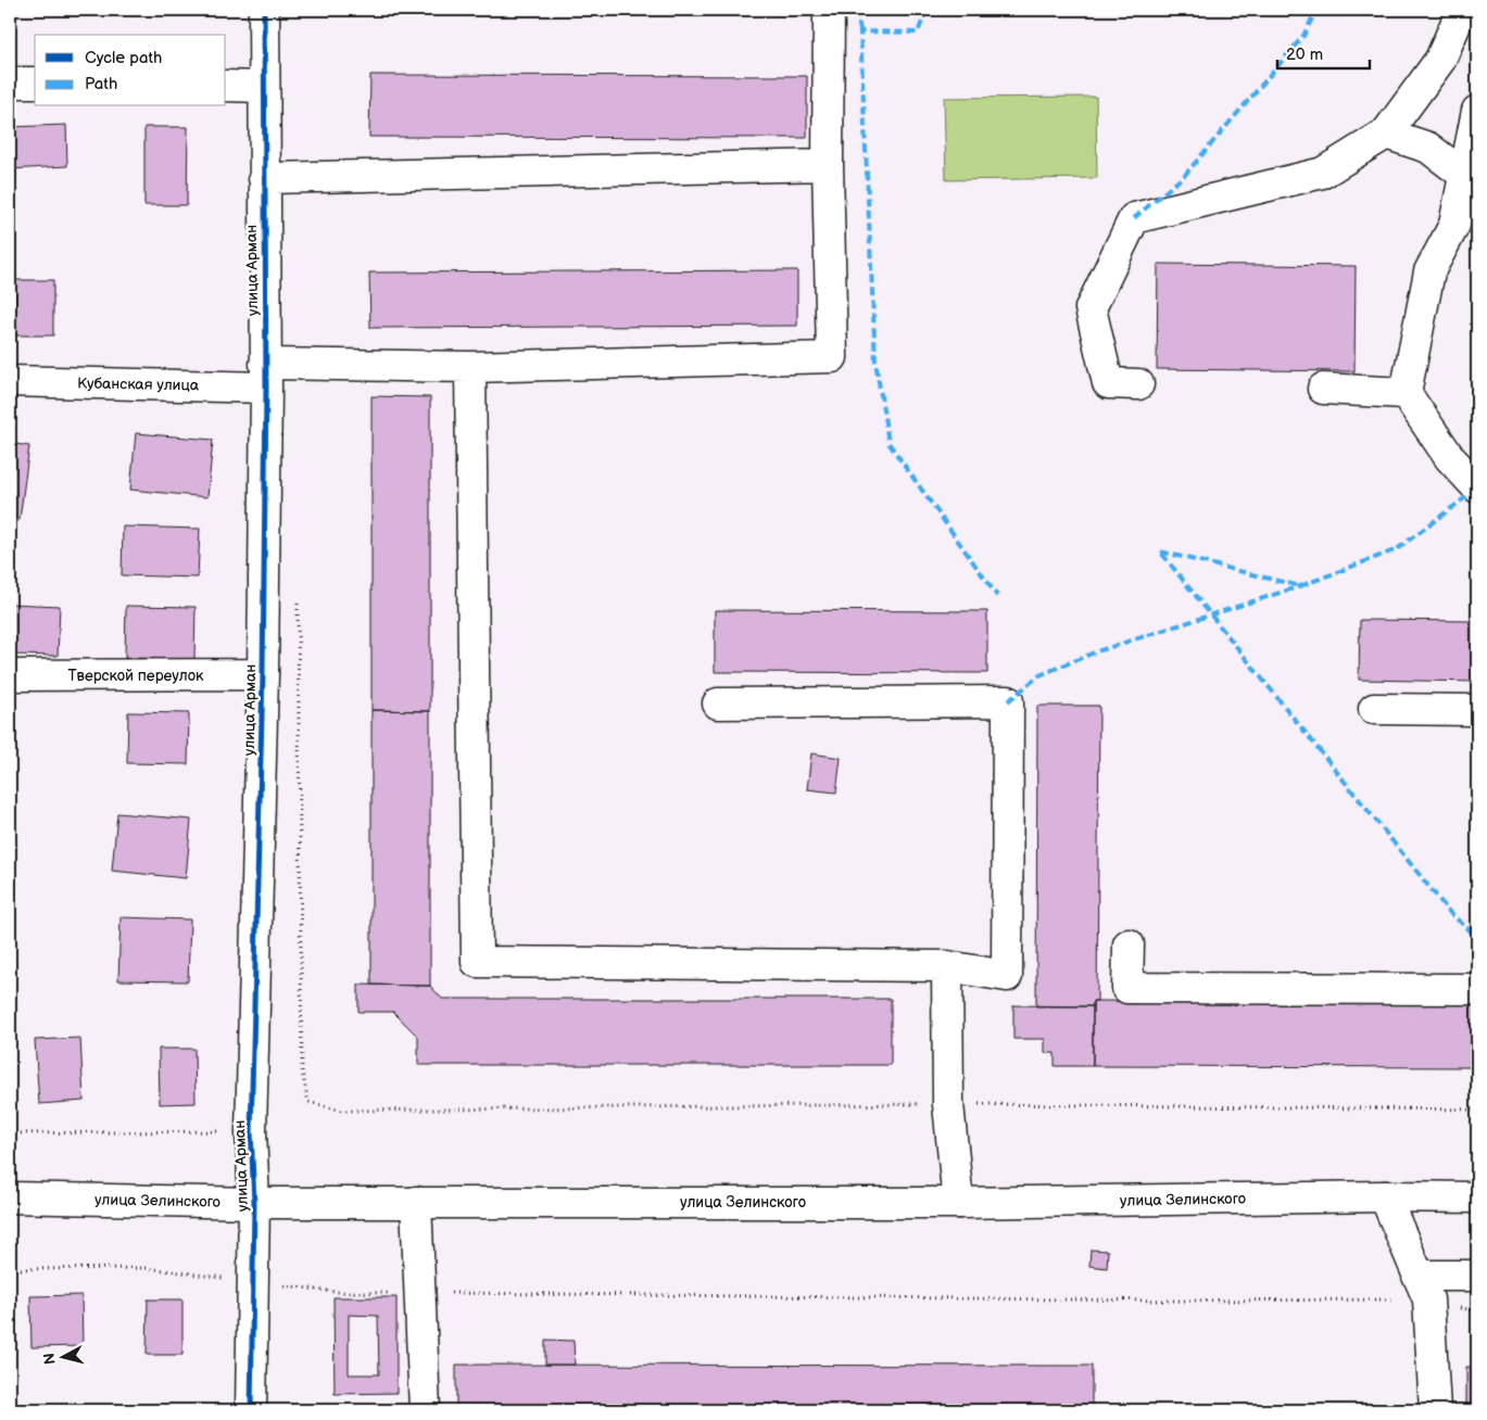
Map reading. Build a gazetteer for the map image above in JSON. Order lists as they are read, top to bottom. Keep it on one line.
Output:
{"streets":{"street":["улица Арман","Кубанская улица","Тверской переулок","улица Зелинского"]},"crossings":[["улица Арман","Кубанская улица"],["улица Арман","Тверской переулок"],["улица Арман","улица Зелинского"]],"legend":["Cycle path","Path"],"scale_bar":"20 m","north":"left"}
